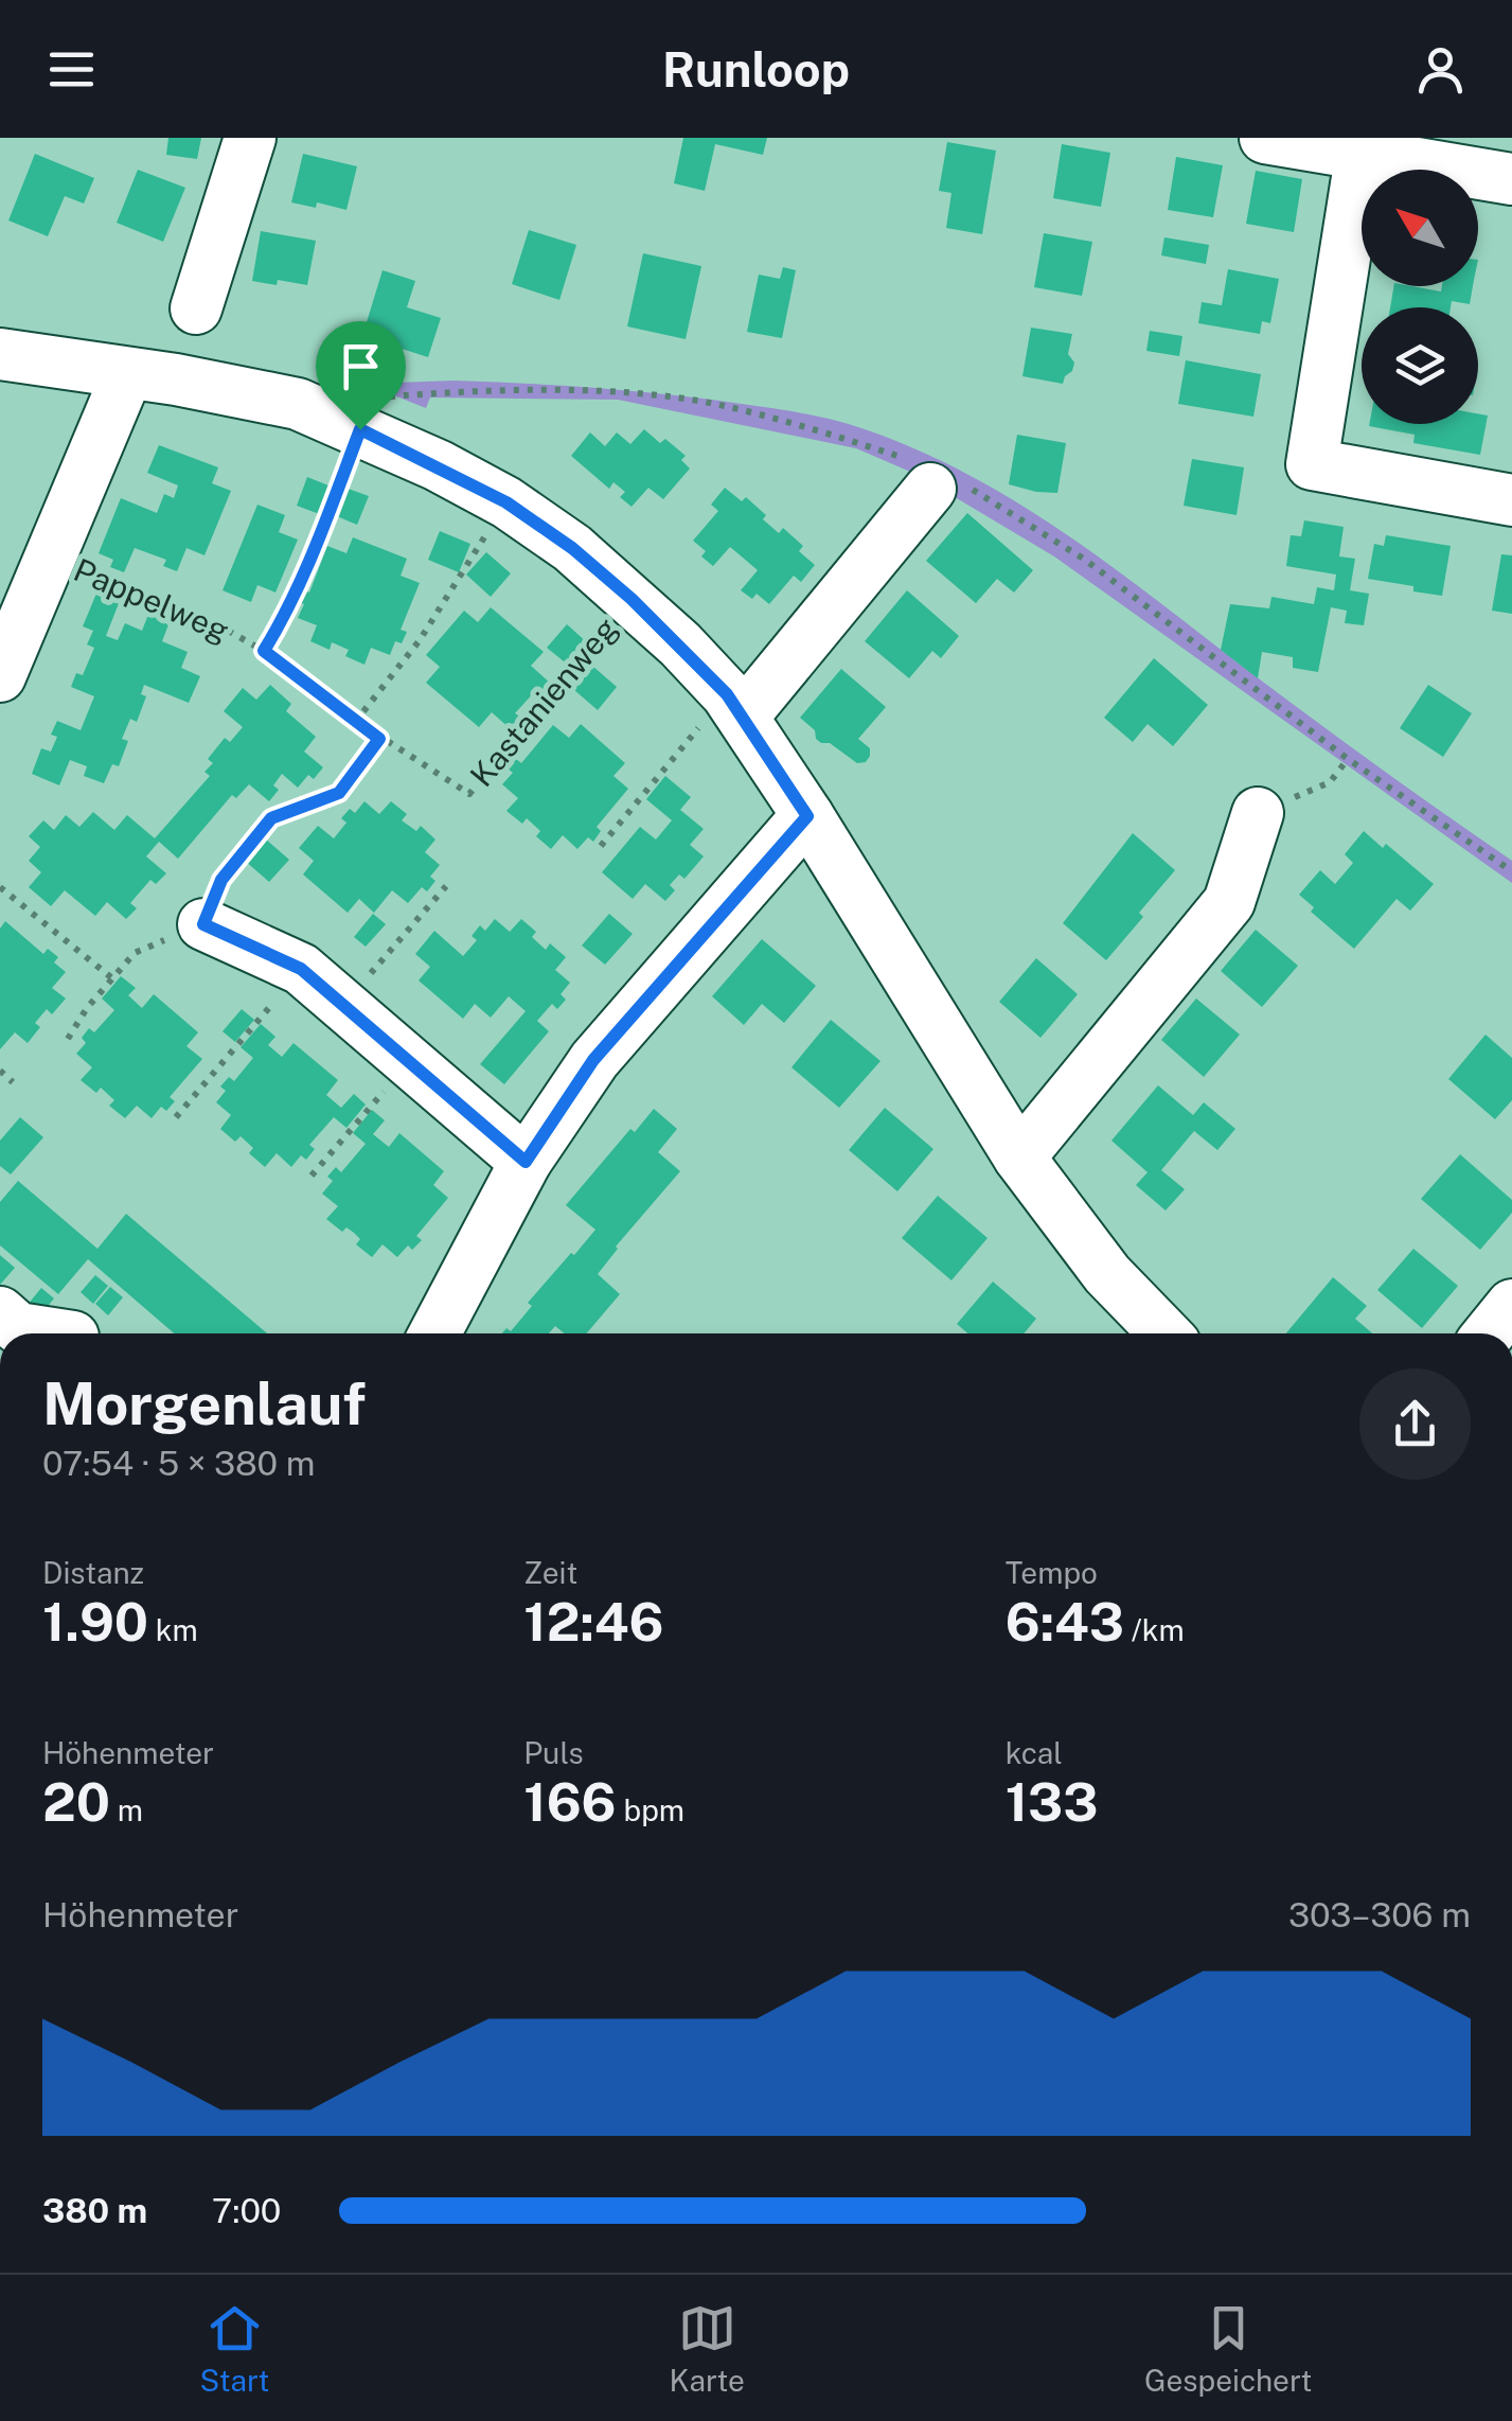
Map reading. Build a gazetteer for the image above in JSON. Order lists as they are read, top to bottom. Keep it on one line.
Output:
{"streets":{"street":["Pappelweg","Kastanienweg"]},"crossings":[["Pappelweg","Kastanienweg"]],"north":"top left","page":{"header":"Runloop","heading":["Morgenlauf","07:54 · 5 × 380 m"],"stats":[["Distanz","1.90 km"],["Zeit","12:46"],["Tempo","6:43 /km"],["Höhenmeter","20 m"],["Puls","166 bpm"],["kcal","133"]],"chart":["Höhenmeter","303–306 m"],"list":[{"name":"380 m","note":"7:00"}],"tabs":["Start","Karte","Gespeichert"]}}
